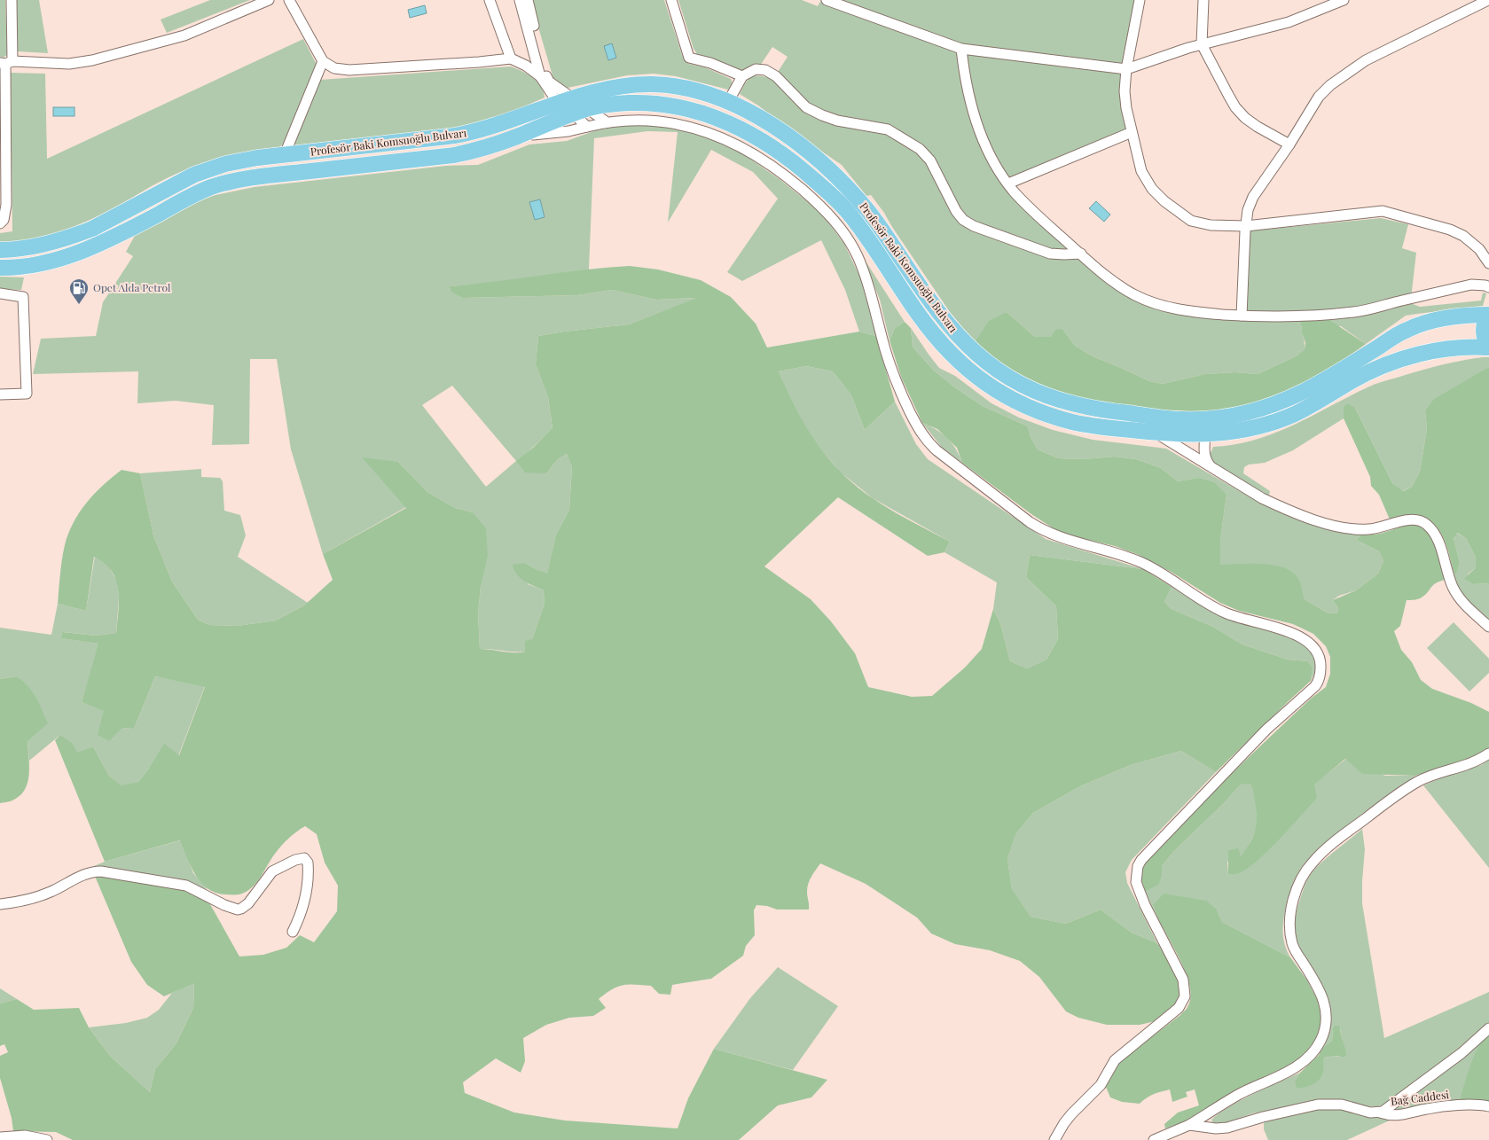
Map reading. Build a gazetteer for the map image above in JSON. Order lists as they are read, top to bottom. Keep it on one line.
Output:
{"streets":{"main road":["Profesör Baki Komsuoğlu Bulvarı"],"street":["Bağ Caddesi"]},"places":{"fuel station":["Opet Alda Petrol"]}}
